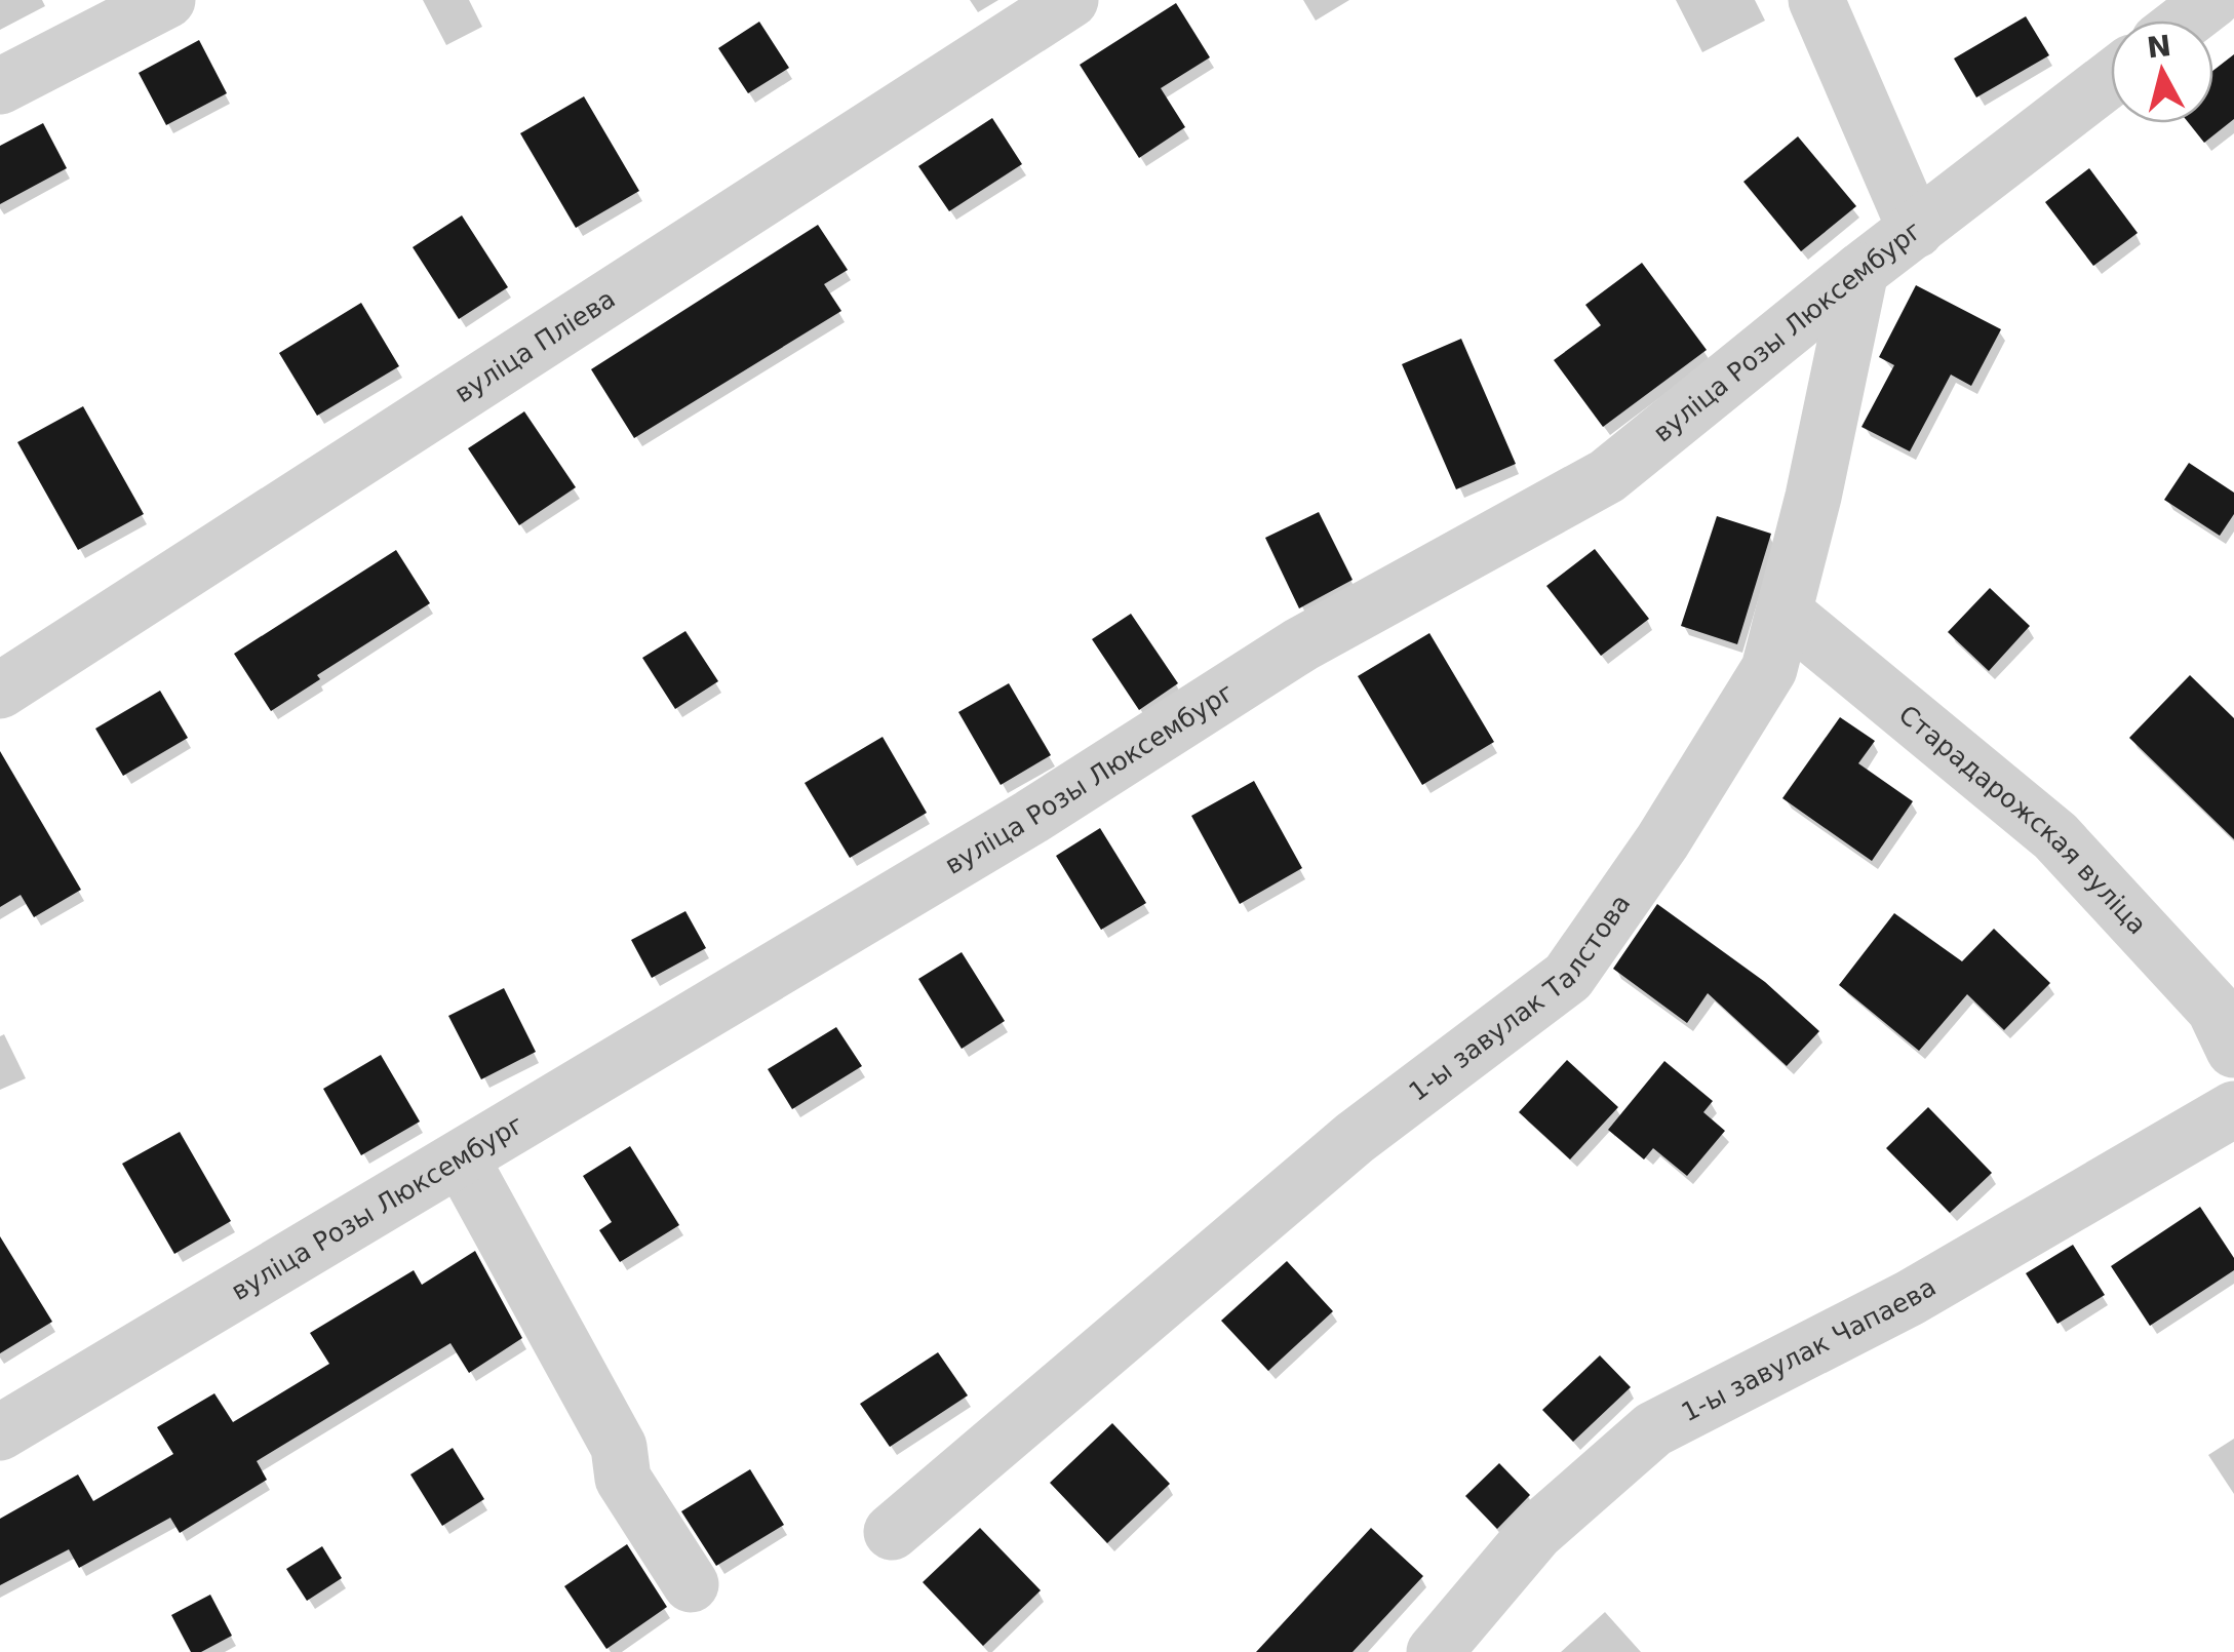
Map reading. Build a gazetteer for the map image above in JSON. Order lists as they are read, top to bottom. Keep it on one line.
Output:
{"streets":{"street":["вуліца Розы Люксембург","вуліца Пліева","Старадарожская вуліца","1-ы завулак Талстова","1-ы завулак Чапаева"]},"crossings":[["вуліца Розы Люксембург","1-ы завулак Талстова"],["Старадарожская вуліца","1-ы завулак Талстова"]],"north":"top"}
